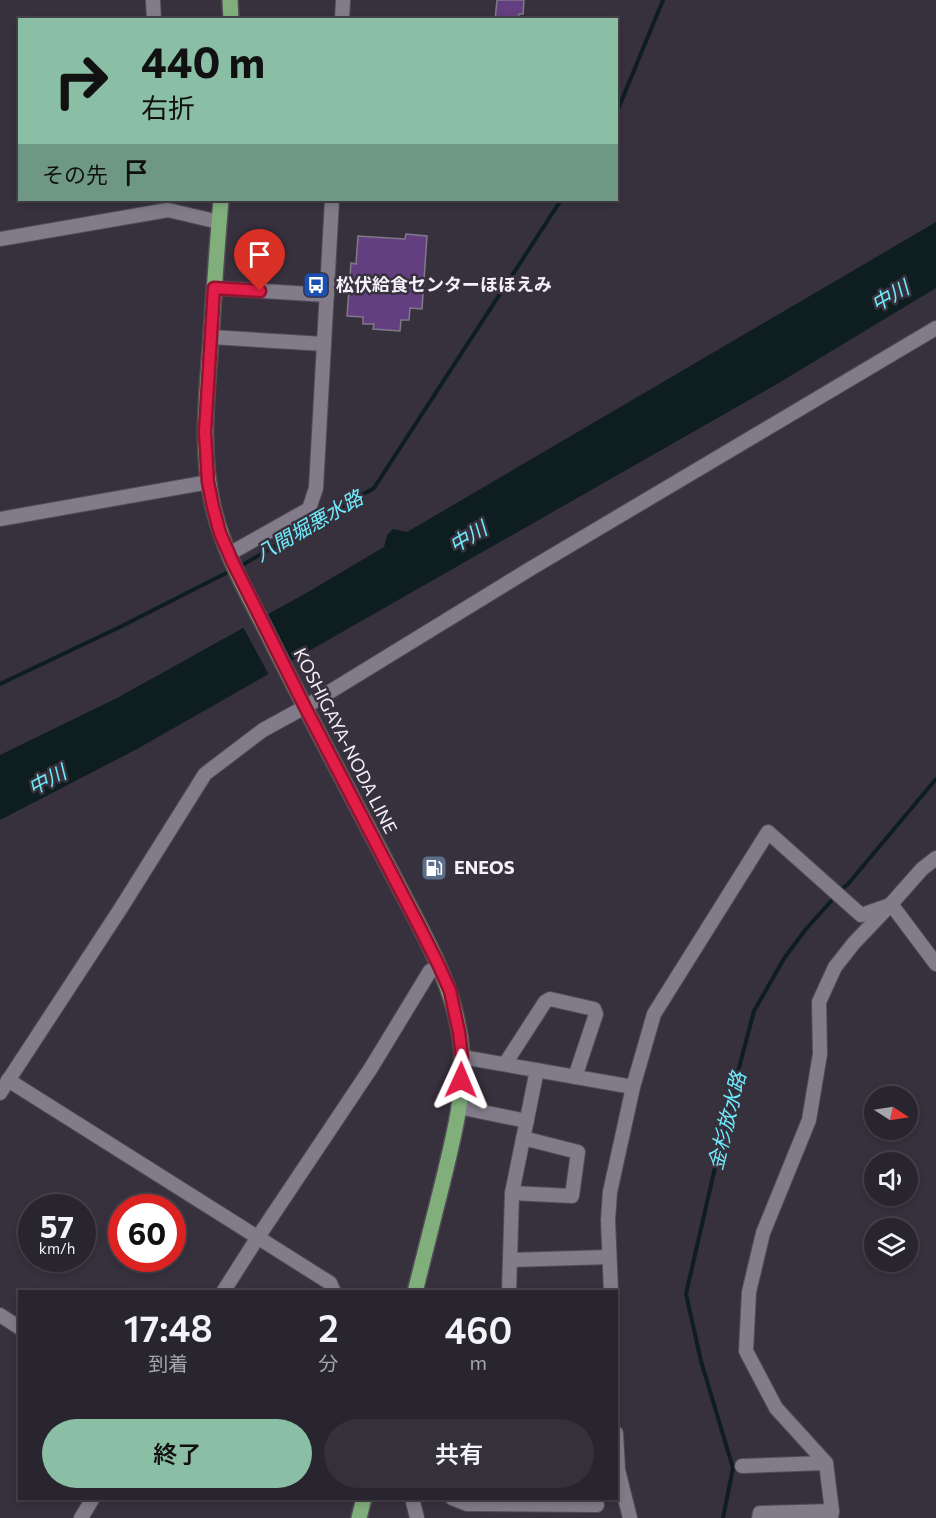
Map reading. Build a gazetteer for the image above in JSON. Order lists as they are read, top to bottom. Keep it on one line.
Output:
{"streets":{"main road":["KOSHIGAYA-NODA LINE"]},"water":["中川","八間堀悪水路","金杉放水路"],"places":{"bus stop":["松伏給食センターほほえみ"],"fuel station":["ENEOS"]},"north":"right","page":{"turn":["440 m","右折"],"then":"その先","speed":"57 km/h","limit":"60","eta":["17:48","到着","2","分","460","m"],"buttons":["終了","共有"]}}
